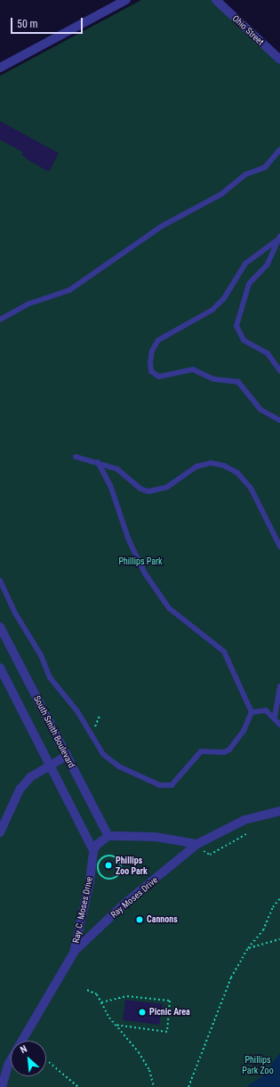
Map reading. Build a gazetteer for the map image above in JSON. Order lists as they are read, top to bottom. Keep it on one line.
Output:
{"streets":{"street":["Ohio Street","South Smith Boulevard","Ray Moses Drive","Ray C. Moses Drive"]},"crossings":[["South Smith Boulevard","Ray C. Moses Drive"],["Ray Moses Drive","Ray C. Moses Drive"]],"parks":["Phillips Park","Phillips Park Zoo"],"places":["Phillips Zoo Park","Cannons","Picnic Area"],"scale_bar":"50 m","north":"top left"}
